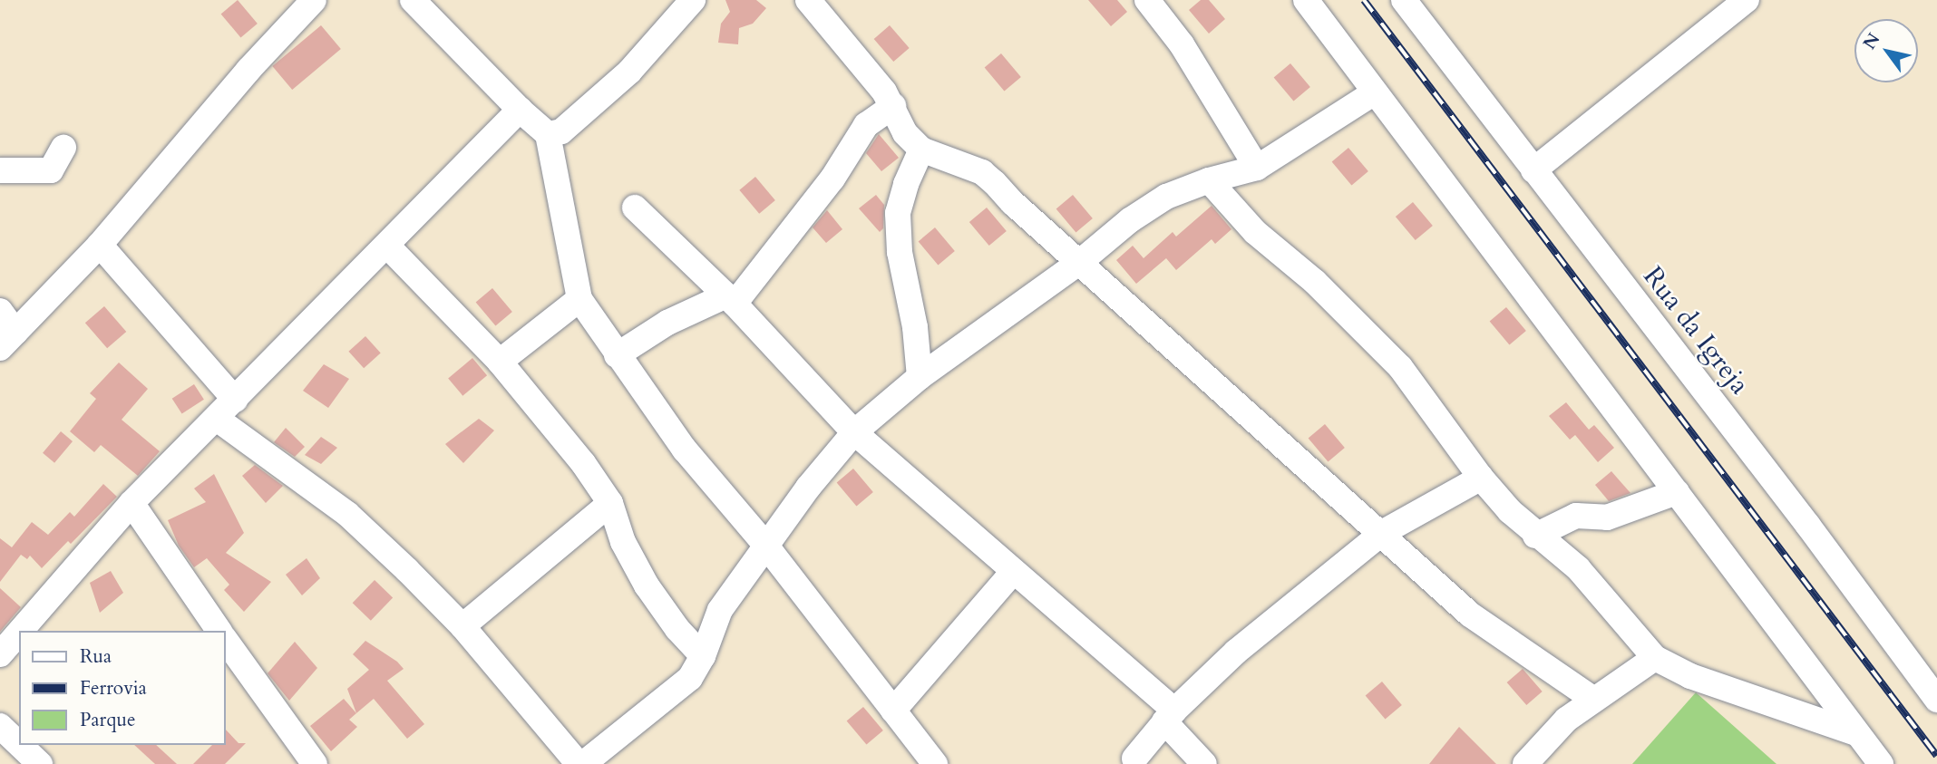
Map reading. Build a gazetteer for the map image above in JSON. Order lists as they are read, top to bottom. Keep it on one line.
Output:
{"streets":{"street":["Rua da Igreja"]},"legend":["Rua","Ferrovia","Parque"],"north":"top left"}
